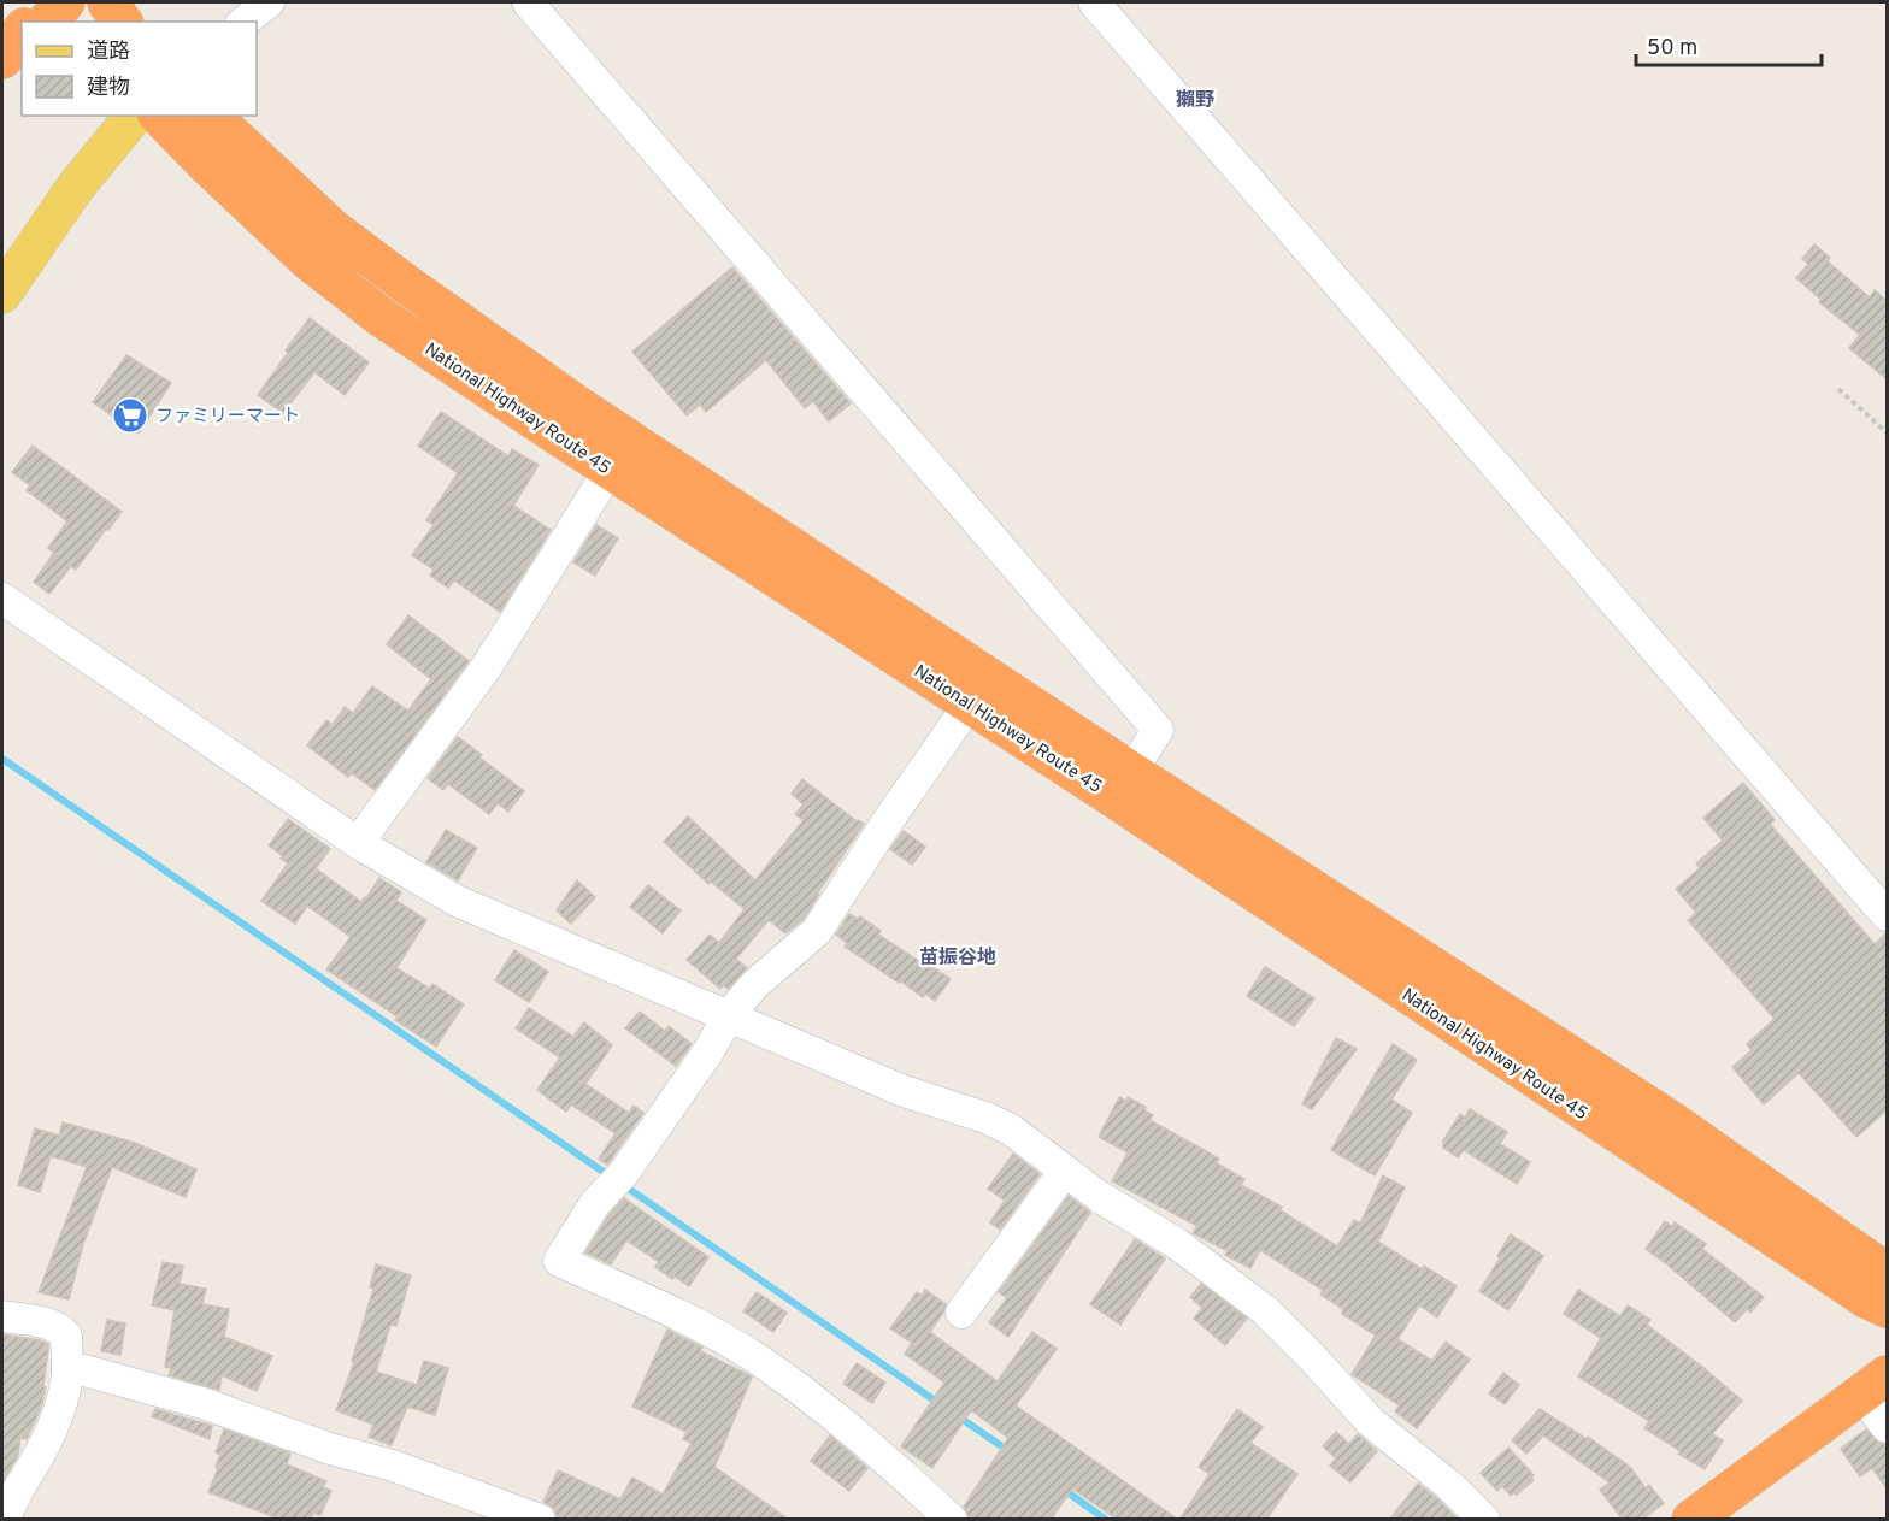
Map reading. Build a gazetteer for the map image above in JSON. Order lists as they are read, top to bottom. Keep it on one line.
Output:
{"streets":{"highway":["National Highway Route 45"]},"districts":["獺野","苗振谷地"],"places":{"supermarket":["ファミリーマート"]},"legend":["道路","建物"],"scale_bar":"50 m"}
